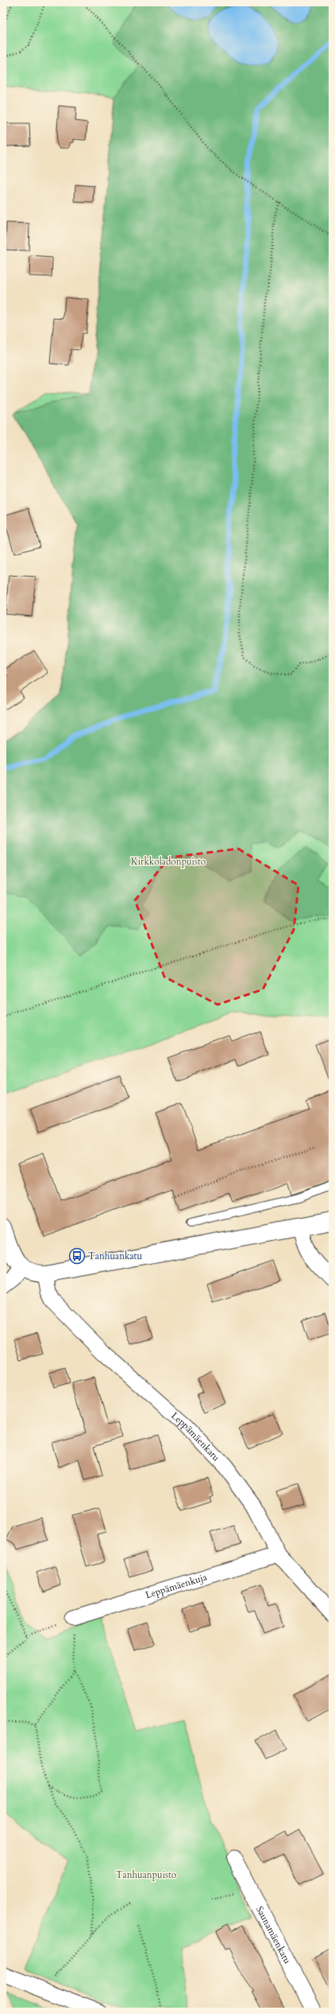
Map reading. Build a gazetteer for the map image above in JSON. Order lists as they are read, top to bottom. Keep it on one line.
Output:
{"streets":{"street":["Leppämäenkatu","Leppämäenkuja","Saunamäenkatu"]},"crossings":[["Leppämäenkatu","Leppämäenkuja"]],"parks":["Kirkkoladonpuisto","Tanhuanpuisto"],"places":{"bus stop":["Tanhuankatu"]}}
